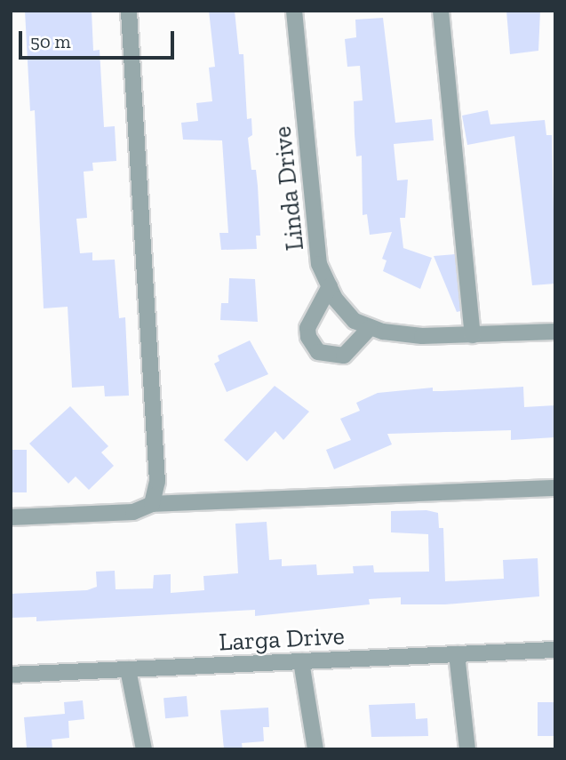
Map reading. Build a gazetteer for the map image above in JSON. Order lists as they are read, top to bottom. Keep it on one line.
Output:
{"streets":{"street":["Linda Drive","Larga Drive"]},"scale_bar":"50 m"}
